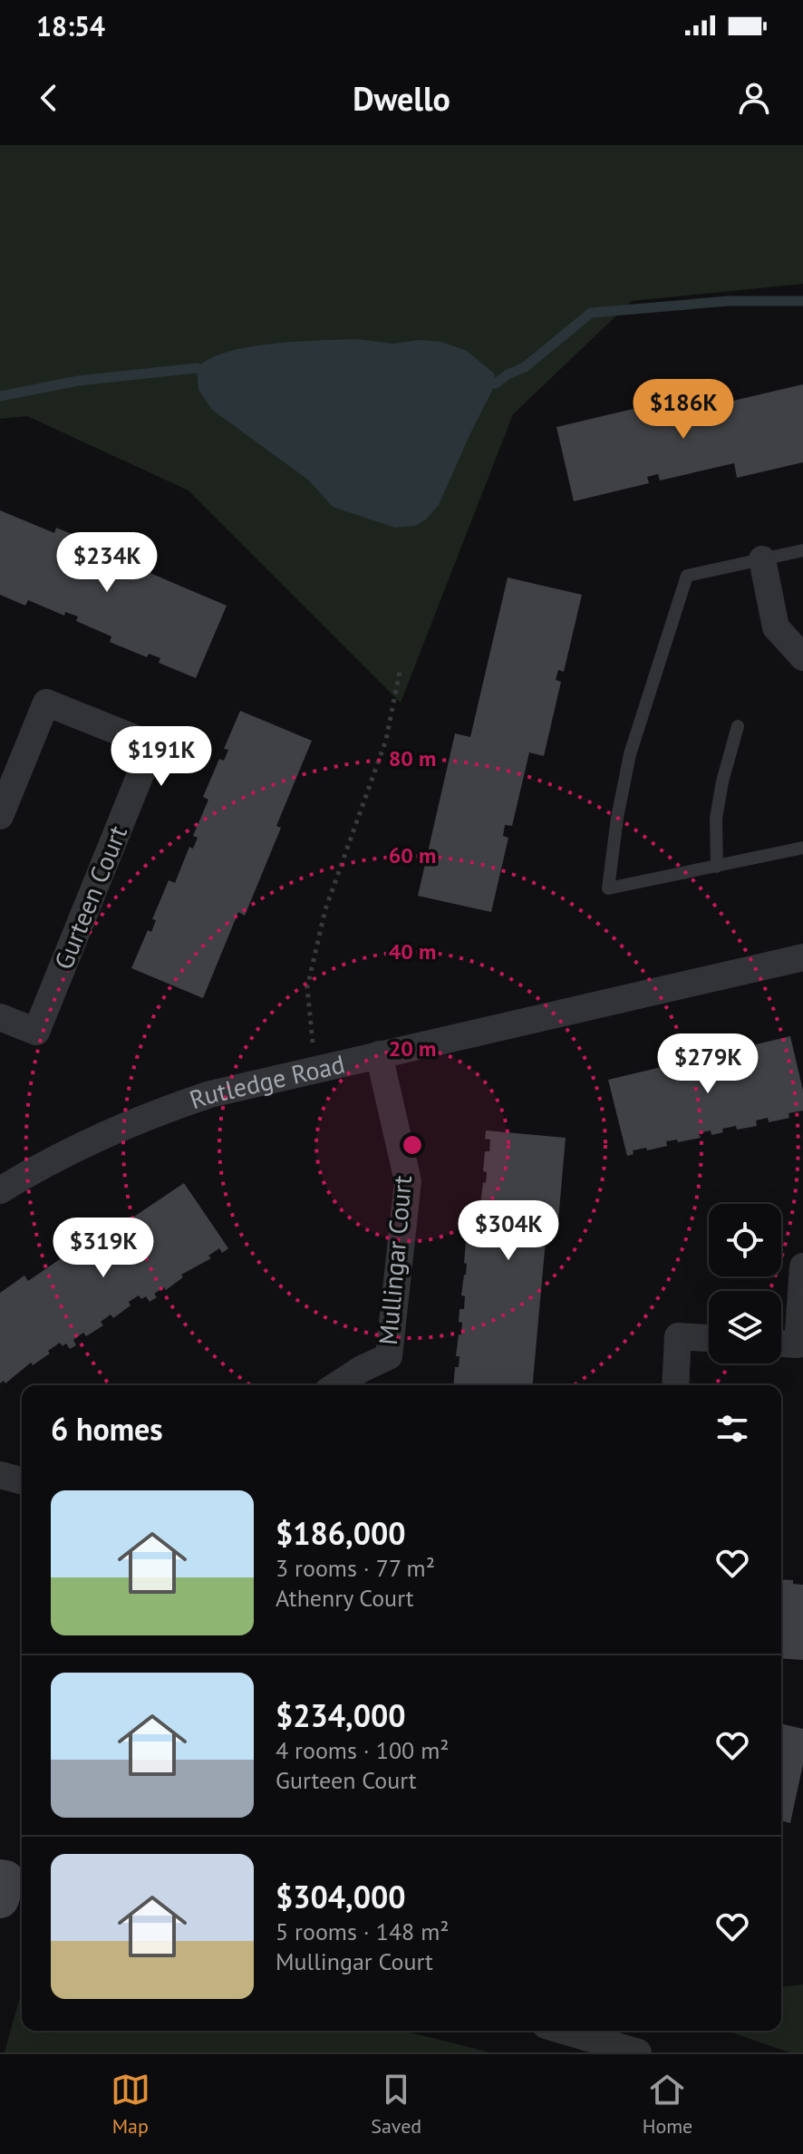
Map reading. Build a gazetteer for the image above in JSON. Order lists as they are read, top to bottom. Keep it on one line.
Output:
{"streets":{"street":["Gurteen Court","Rutledge Road","Mullingar Court"]},"crossings":[["Rutledge Road","Mullingar Court"]],"page":{"status":"18:54","header":"Dwello","price":["$186K","$234K","$191K","$279K","$304K","$319K"],"heading":"6 homes","list":[{"name":"$186,000","note":"3 rooms · 77 m² · Athenry Court"},{"name":"$234,000","note":"4 rooms · 100 m² · Gurteen Court"},{"name":"$304,000","note":"5 rooms · 148 m² · Mullingar Court"}],"tabs":["Map","Saved","Home"]},"rings":["80 m","60 m","40 m","20 m"]}
